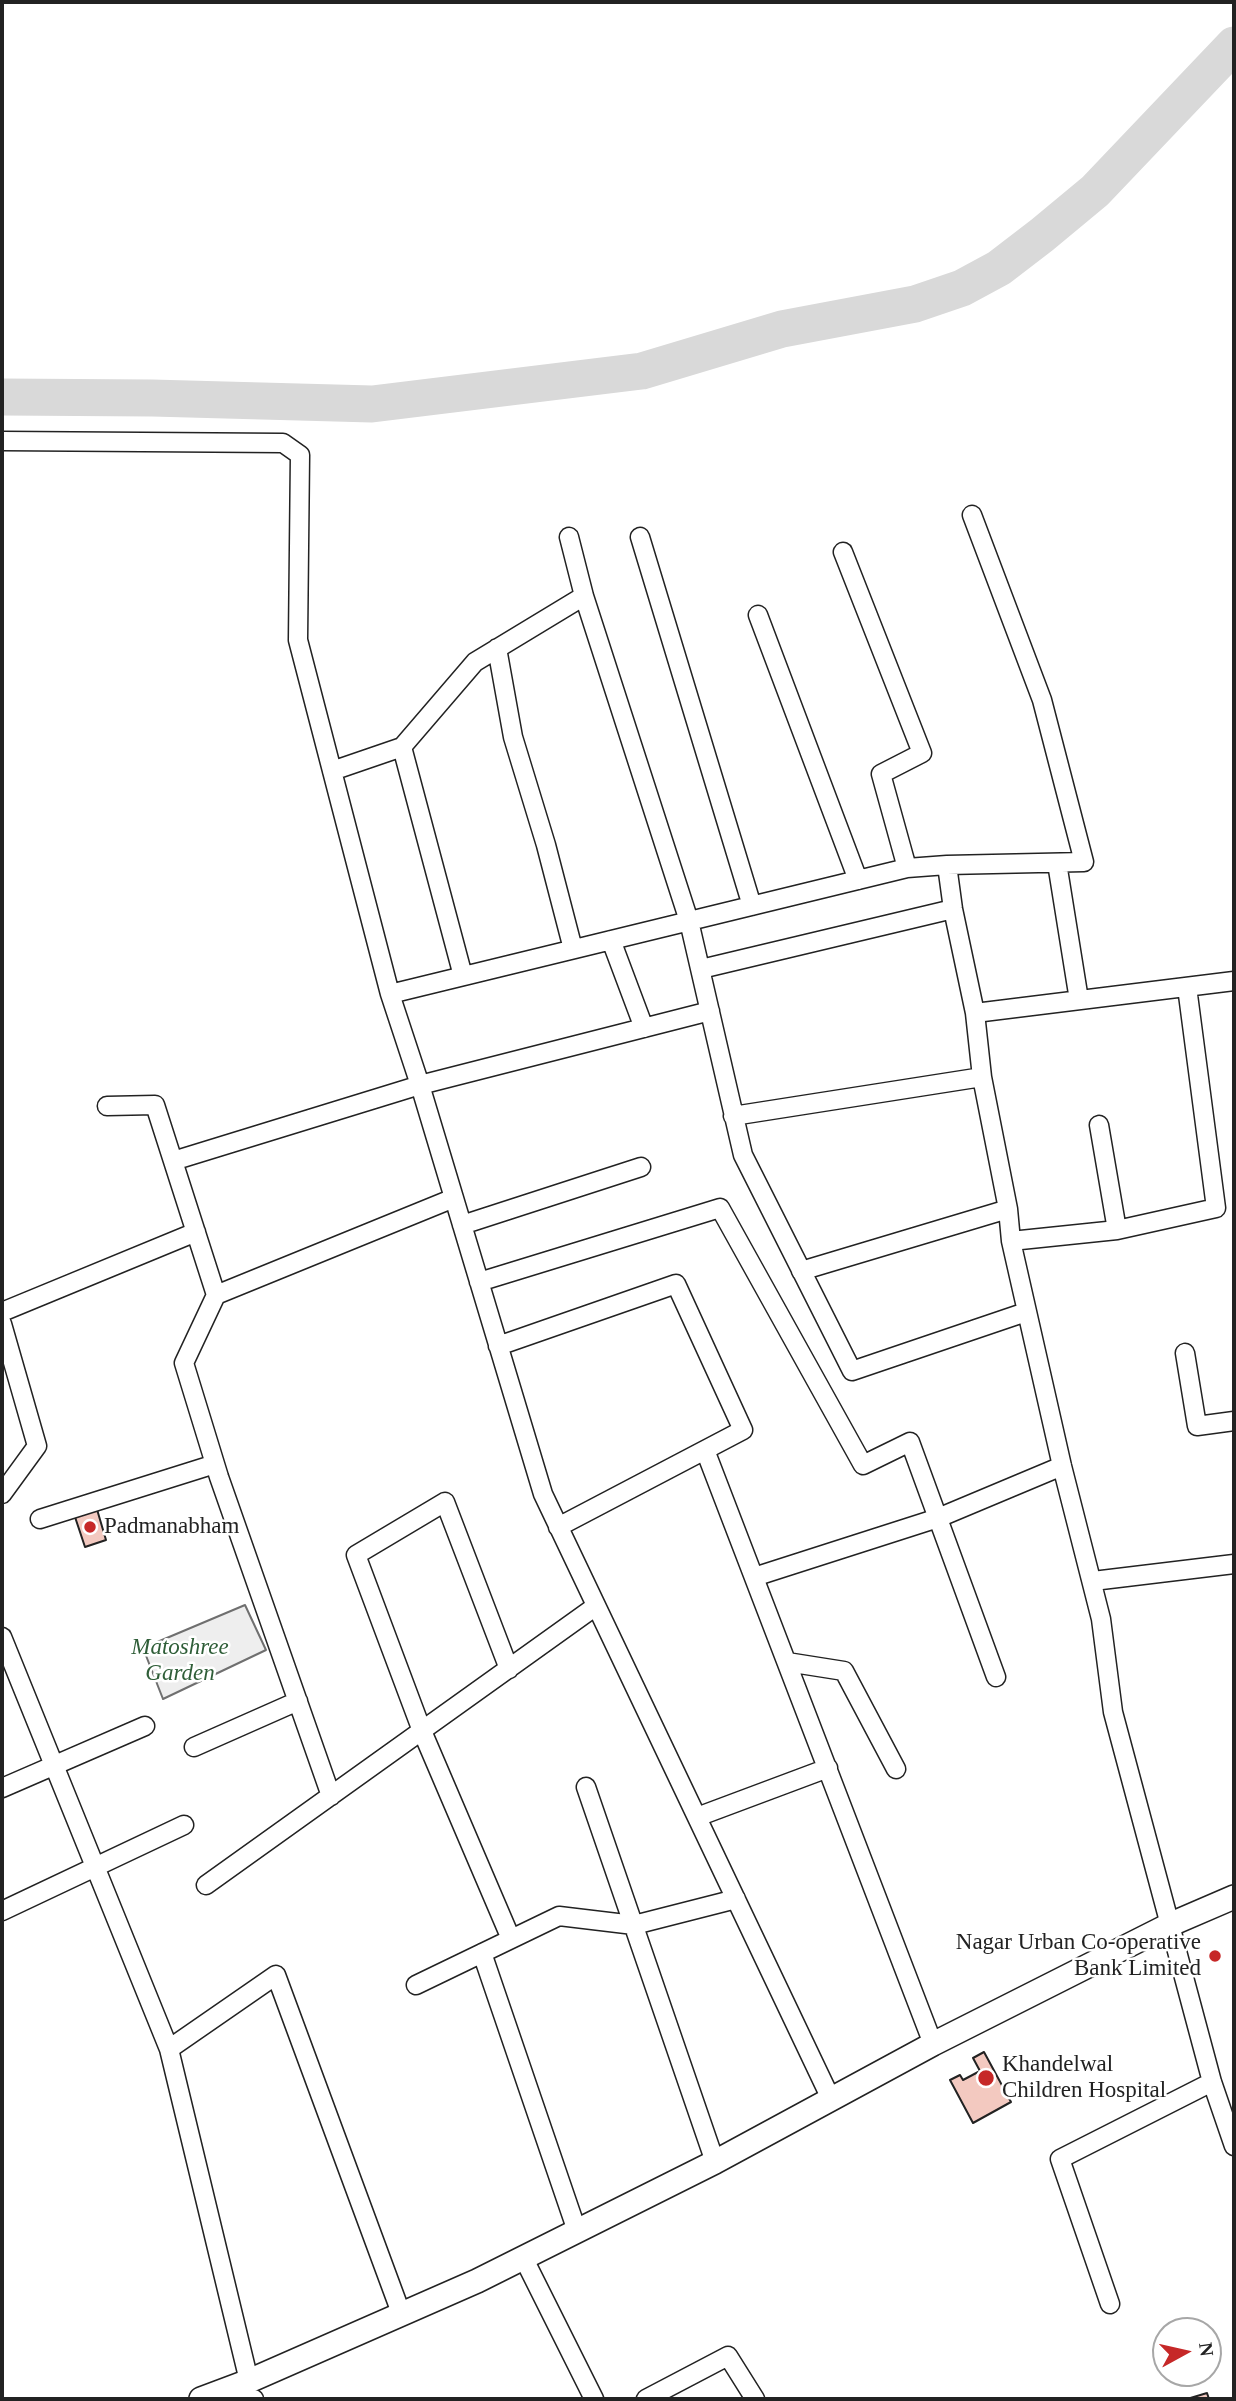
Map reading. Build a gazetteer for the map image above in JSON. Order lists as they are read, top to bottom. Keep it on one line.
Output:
{"parks":["Matoshree Garden"],"places":["Padmanabham","Nagar Urban Co-operative Bank Limited","Khandelwal Children Hospital"],"north":"right"}
